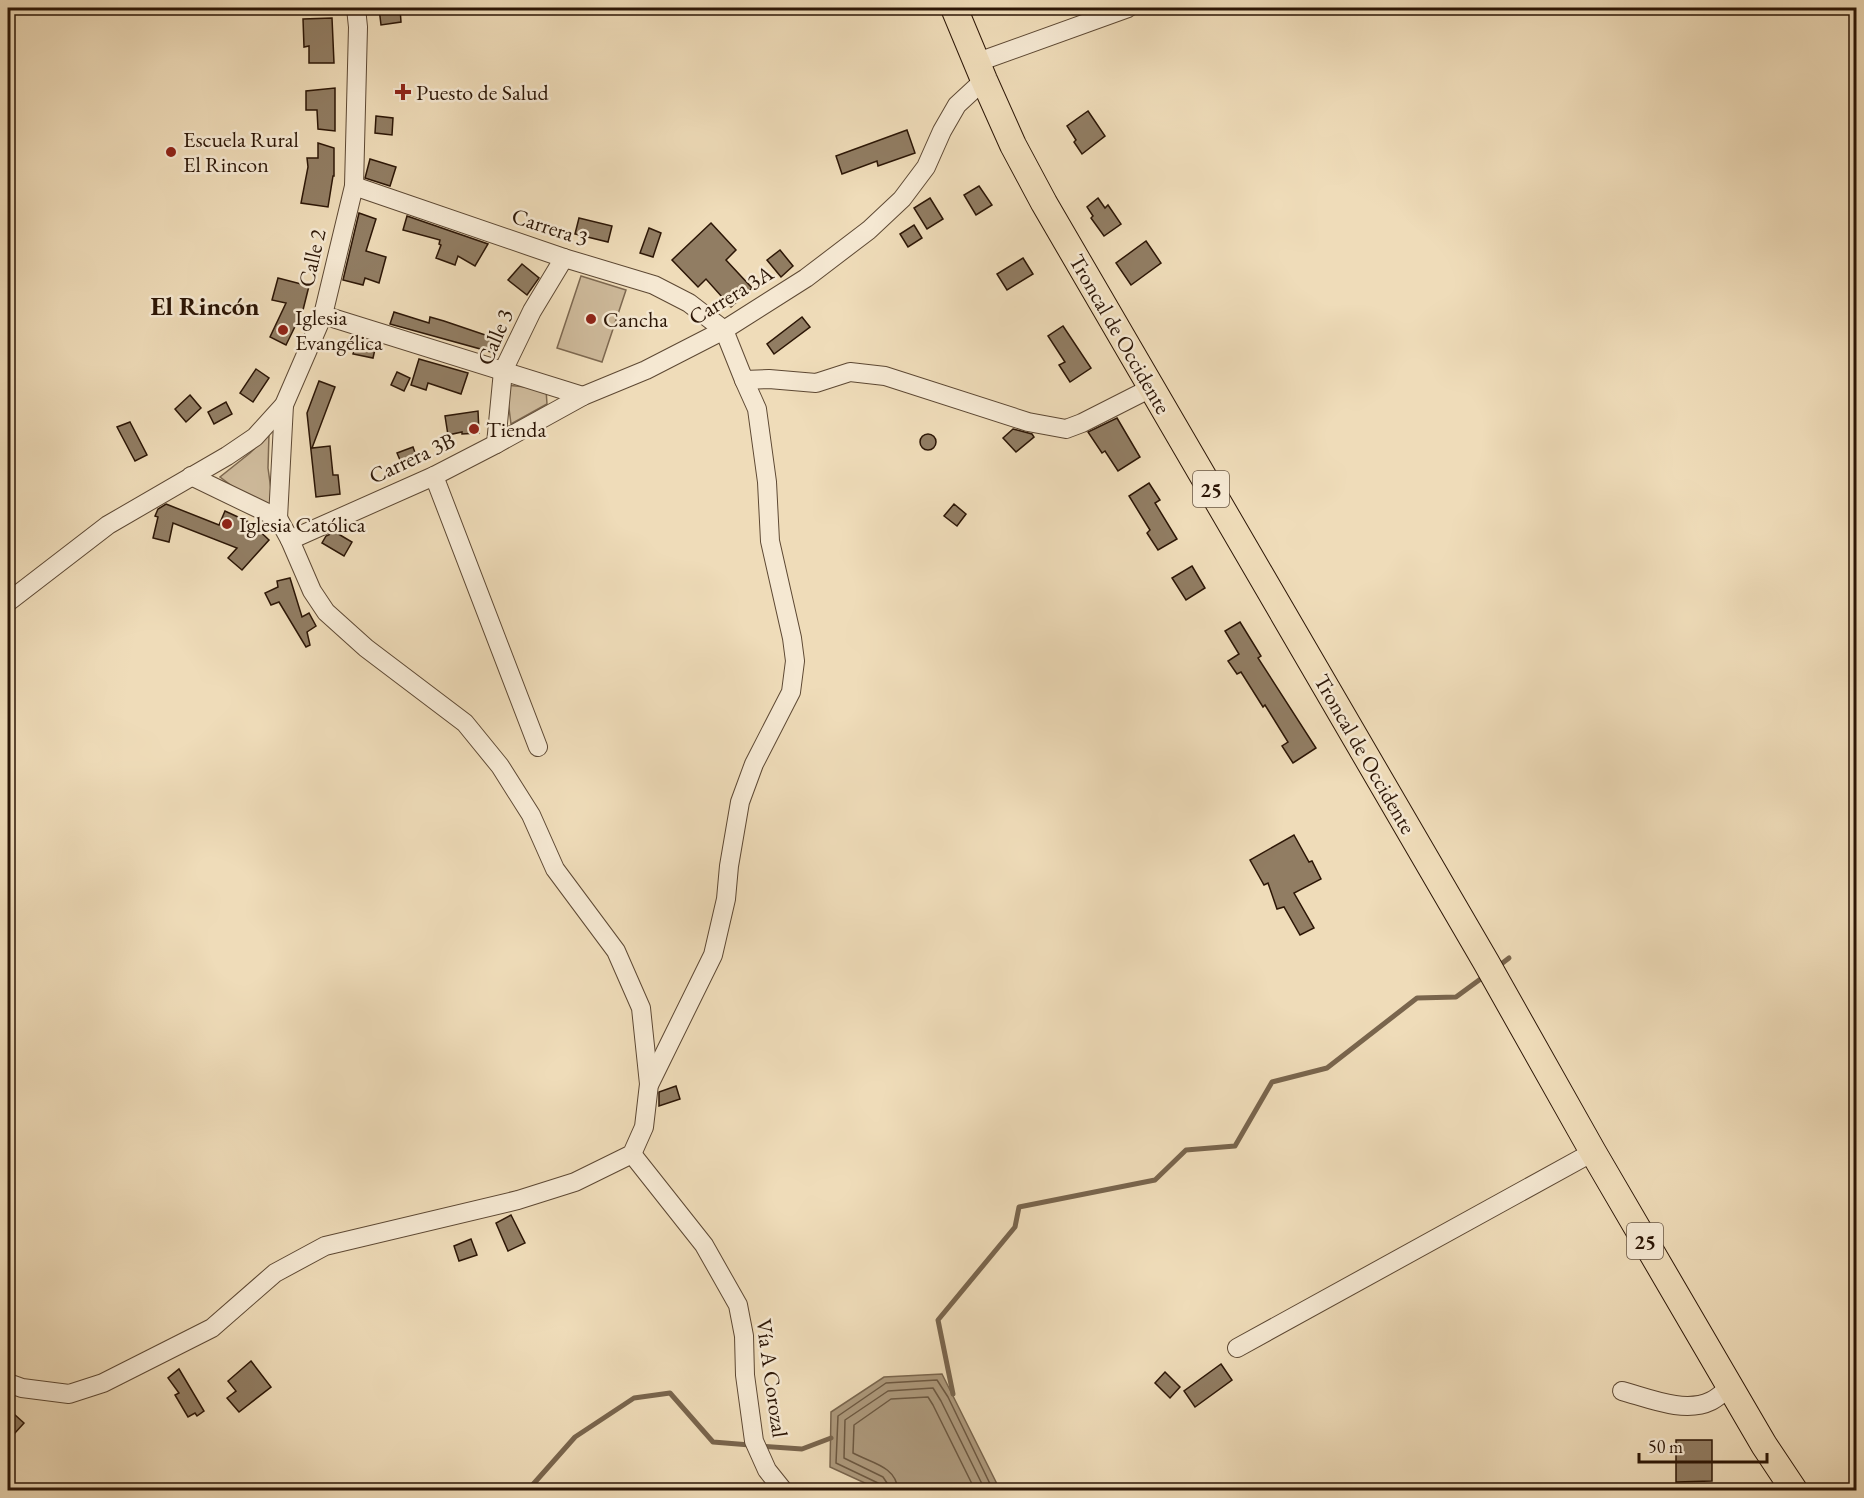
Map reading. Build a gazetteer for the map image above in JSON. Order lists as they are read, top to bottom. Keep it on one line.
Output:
{"streets":{"highway":["Troncal de Occidente","25"],"street":["Carrera 3","Calle 2","Carrera 3A","Calle 3","Carrera 3B","Vía A Corozal"]},"crossings":[["Carrera 3","Calle 2"],["Carrera 3","Carrera 3A"],["Carrera 3","Calle 3"],["Carrera 3A","Troncal de Occidente"],["Carrera 3A","Carrera 3B"],["Calle 3","Carrera 3B"]],"districts":["El Rincón"],"places":{"health":["Puesto de Salud"],"other":["Escuela Rural El Rincon","Cancha","Iglesia Evangélica","Tienda","Iglesia Católica"]},"scale_bar":"50 m"}
